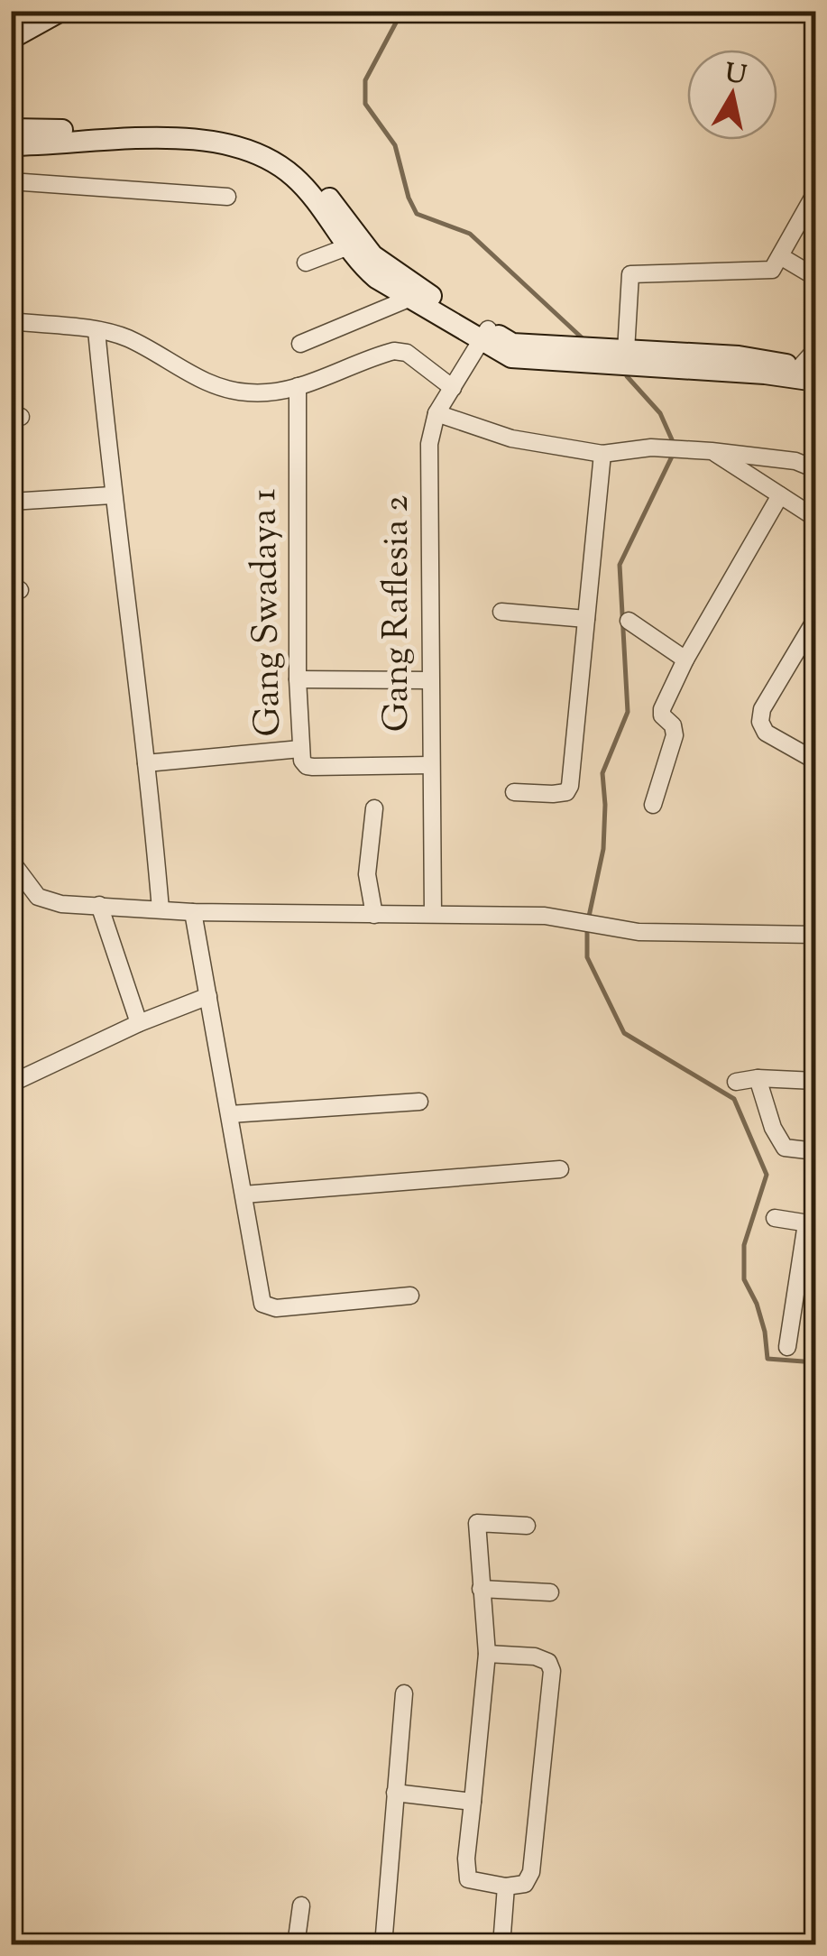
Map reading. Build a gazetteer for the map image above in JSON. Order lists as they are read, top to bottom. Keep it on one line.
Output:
{"streets":{"street":["Gang Swadaya 1","Gang Raflesia 2"]},"crossings":[["Gang Swadaya 1","Gang Raflesia 2"]],"north":"top"}
